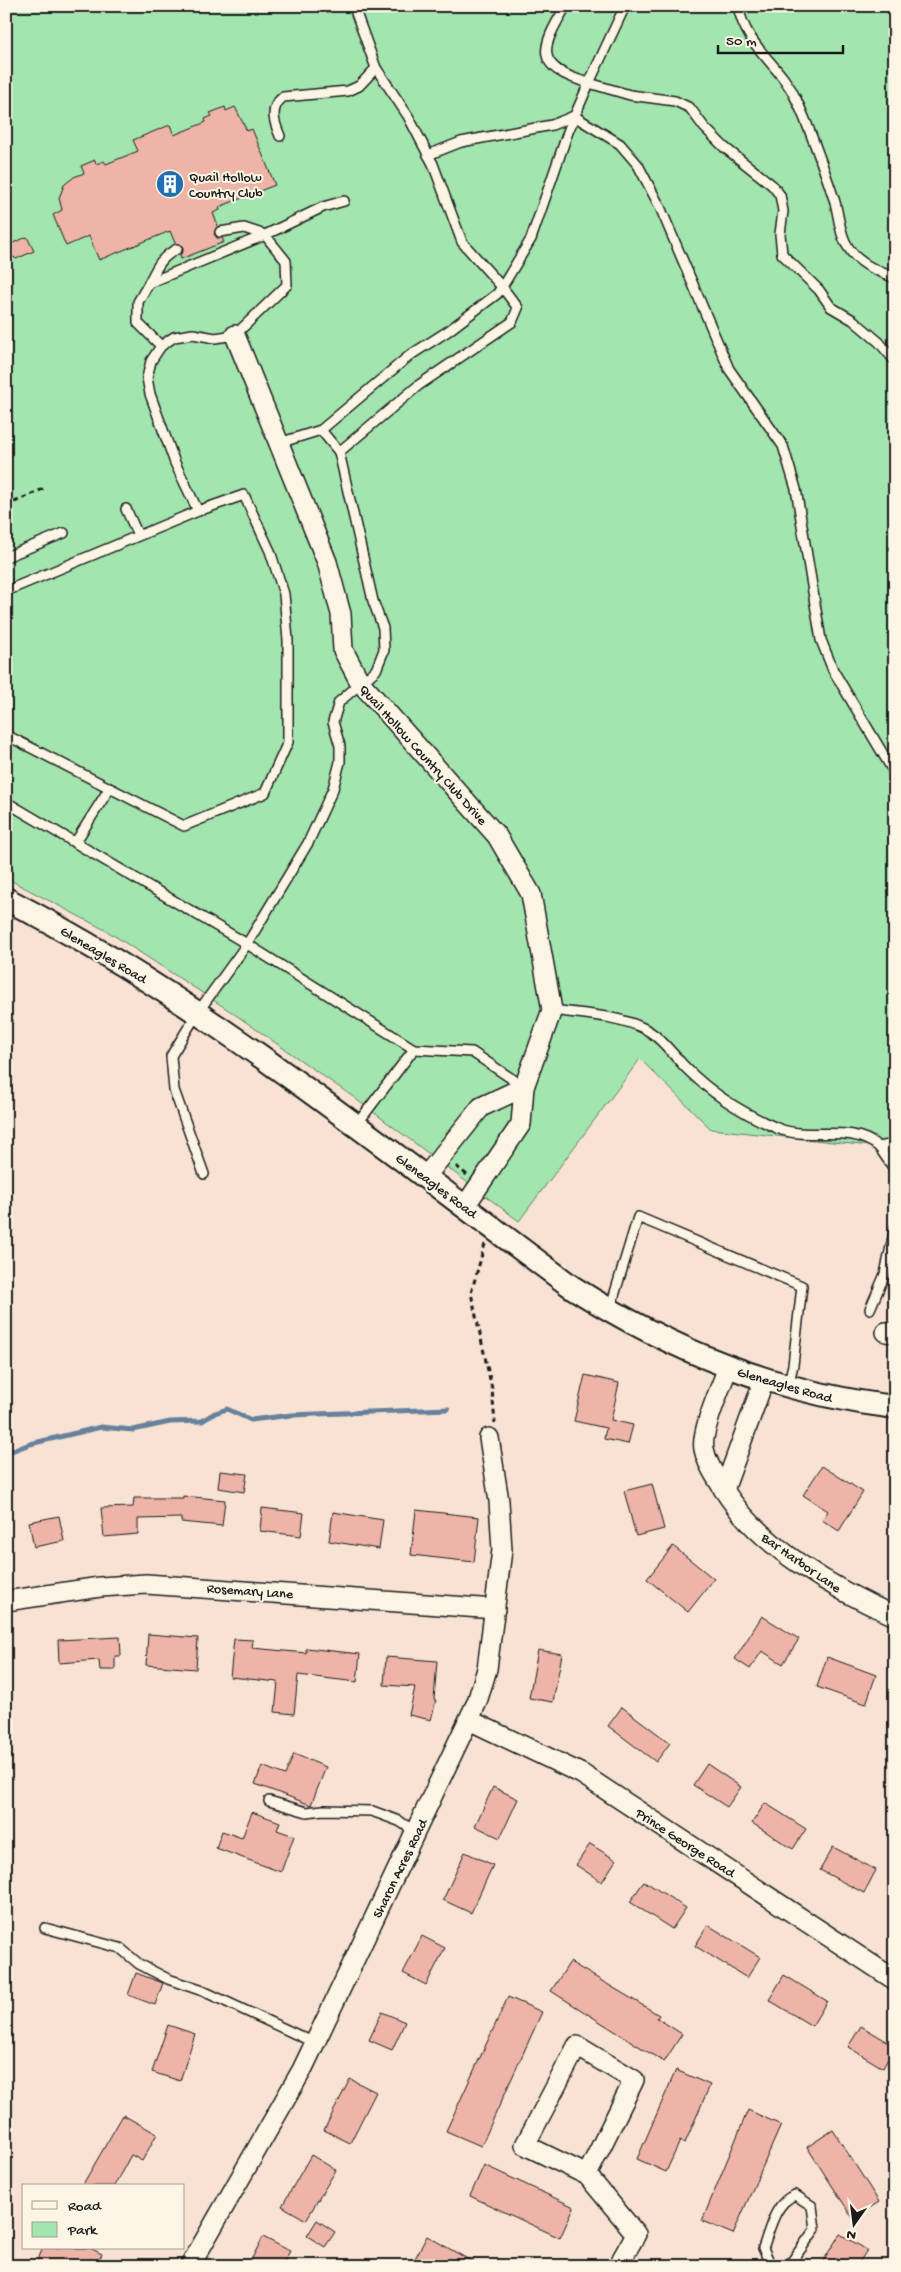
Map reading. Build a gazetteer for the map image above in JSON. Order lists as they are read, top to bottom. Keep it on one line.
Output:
{"streets":{"street":["Quail Hollow Country Club Drive","Gleneagles Road","Bar Harbor Lane","Rosemary Lane","Prince George Road","Sharon Acres Road"]},"crossings":[["Gleneagles Road","Bar Harbor Lane"],["Rosemary Lane","Sharon Acres Road"],["Prince George Road","Sharon Acres Road"]],"places":{"building":["Quail Hollow Country Club"]},"legend":["Road","Park"],"scale_bar":"50 m","north":"bottom"}
